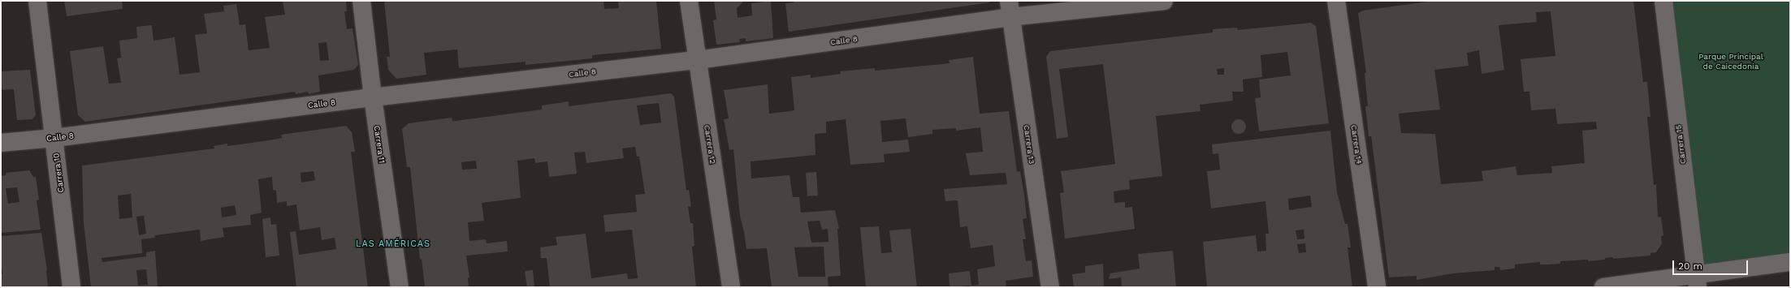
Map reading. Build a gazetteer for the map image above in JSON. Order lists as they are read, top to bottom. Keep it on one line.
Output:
{"streets":{"street":["Calle 8","Carrera 11","Carrera 12","Carrera 13","Carrera 14","Carrera 15","Carrera 10"]},"crossings":[["Calle 8","Carrera 11"],["Calle 8","Carrera 12"],["Calle 8","Carrera 13"],["Calle 8","Carrera 10"]],"districts":["LAS AMÉRICAS"],"parks":["Parque Principal de Caicedonia"],"scale_bar":"20 m"}
